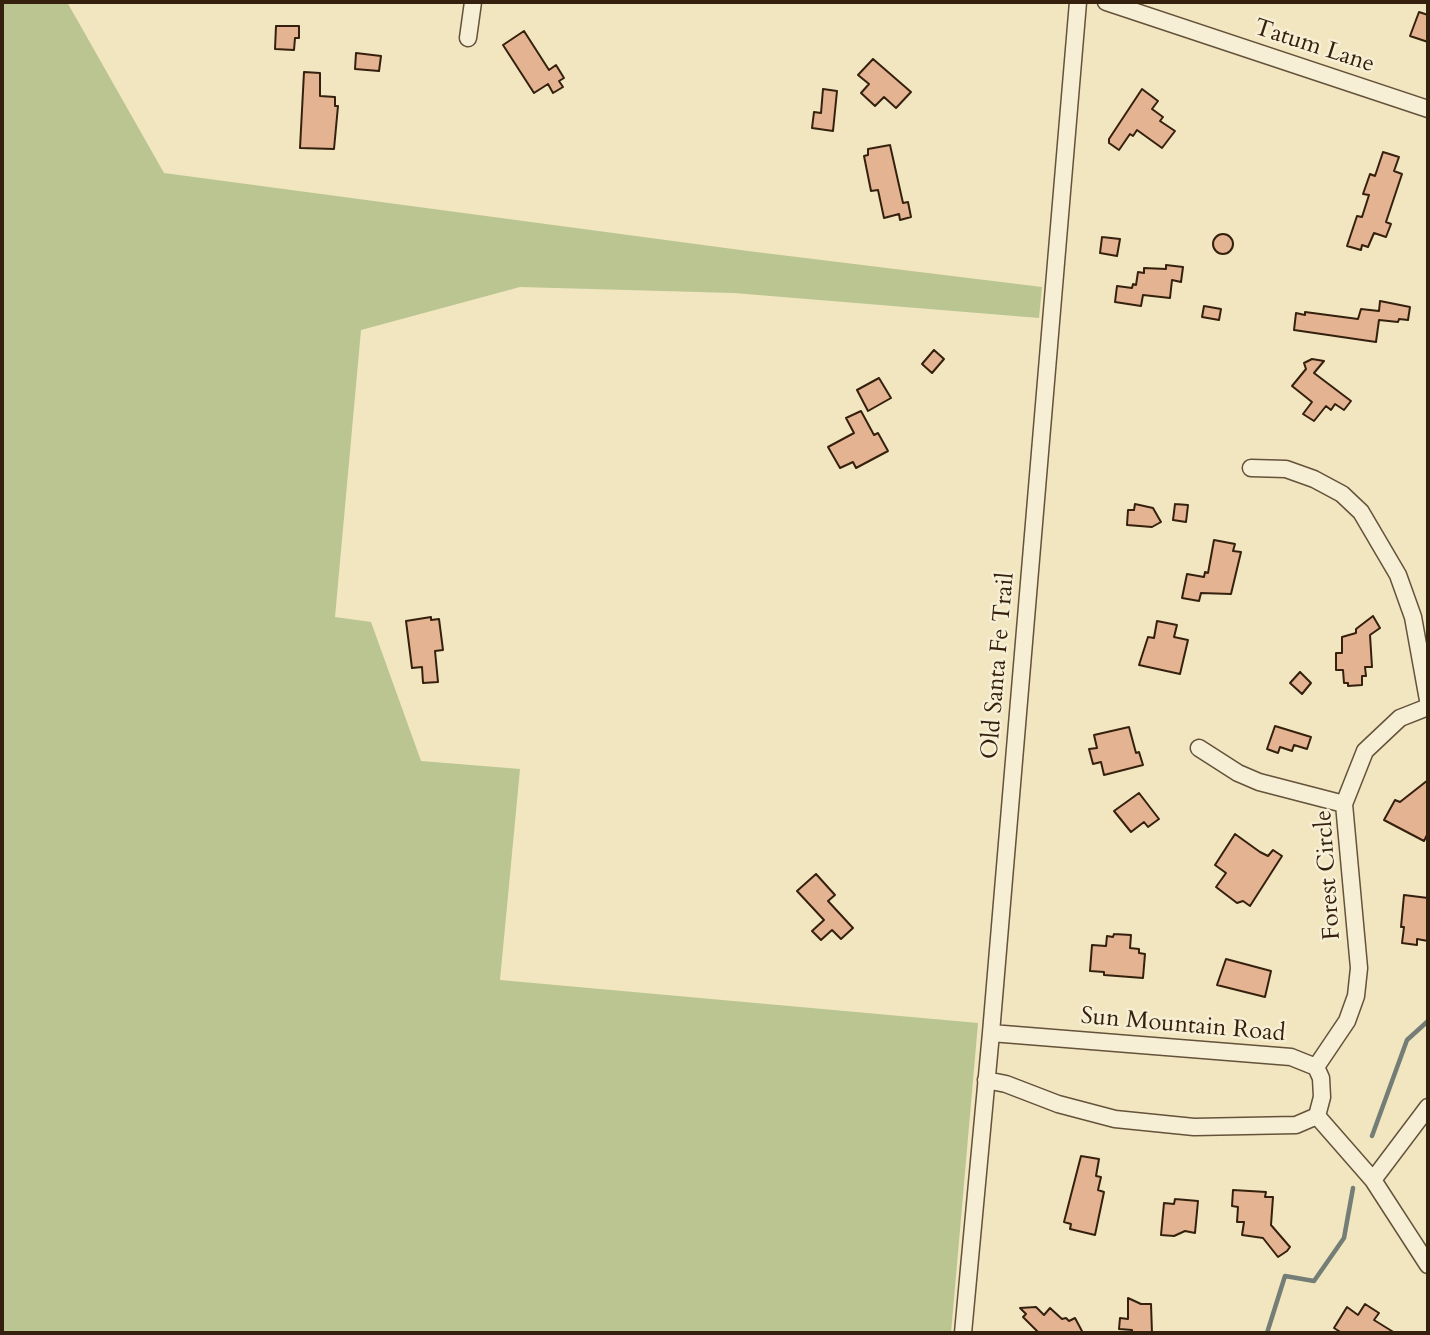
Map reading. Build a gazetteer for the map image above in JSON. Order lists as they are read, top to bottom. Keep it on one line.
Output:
{"streets":{"street":["Tatum Lane","Old Santa Fe Trail","Forest Circle","Sun Mountain Road"]},"crossings":[["Old Santa Fe Trail","Sun Mountain Road"],["Forest Circle","Sun Mountain Road"]]}
